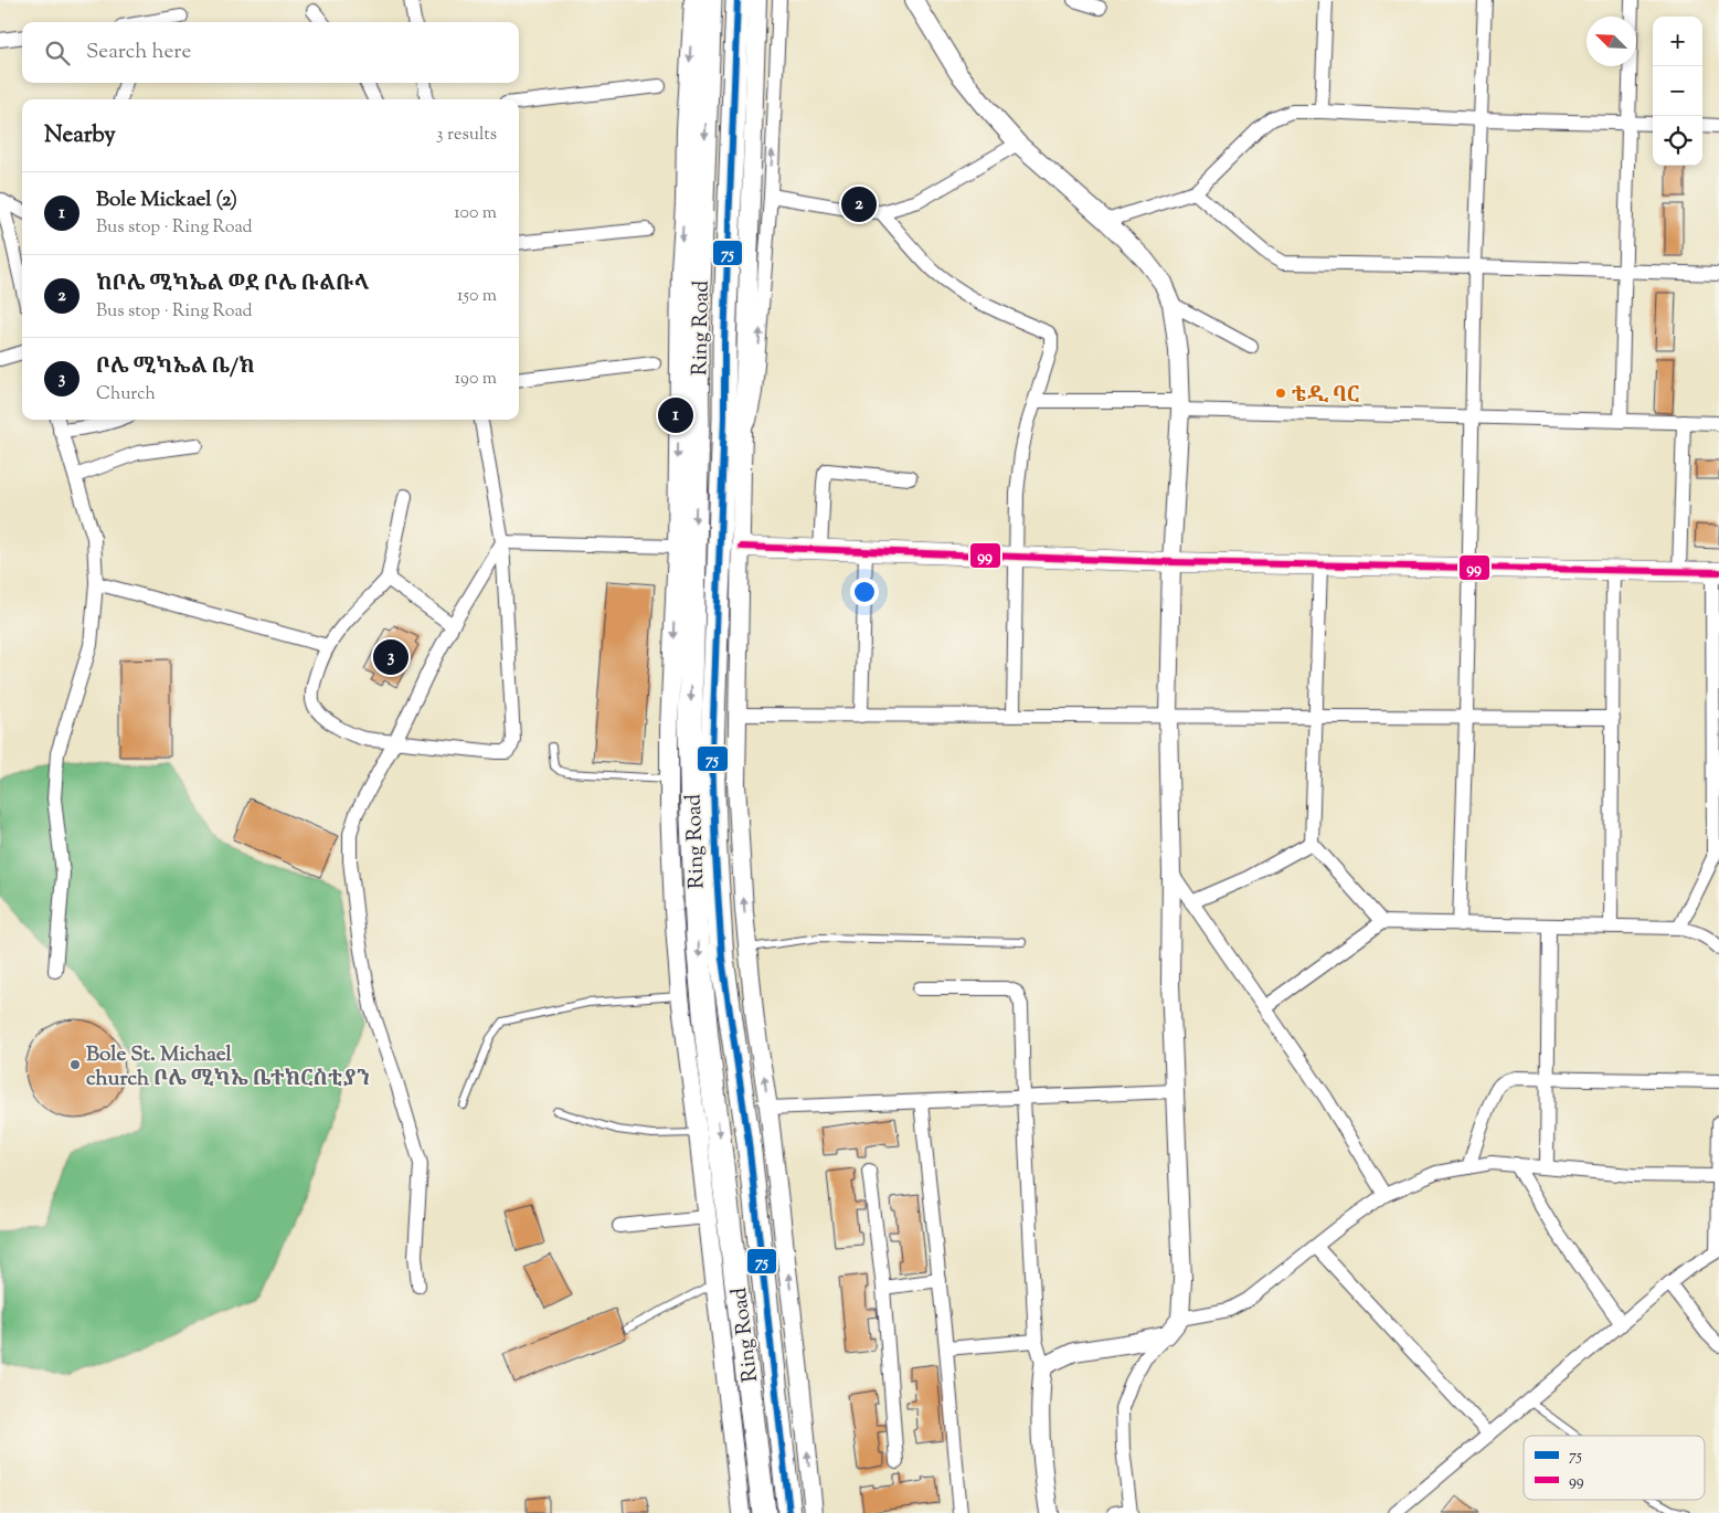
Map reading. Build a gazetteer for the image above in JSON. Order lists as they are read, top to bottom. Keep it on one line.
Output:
{"streets":{"highway":["Ring Road"]},"places":["ቴዲ ባር","Bole St. Michael church ቦሌ ሚካኤ ቤተክርስቲያን"],"lines":["transit line 75","transit line 99"],"legend":["75","99"],"north":"top left","page":{"map_buttons":["+","−"],"search":"Search here","heading":["Nearby","3 results"],"list":[{"mark":"1","name":"Bole Mickael (2)","note":"Bus stop · Ring Road","value":"100 m"},{"mark":"2","name":"ከቦሌ ሚካኤል ወደ ቦሌ ቡልቡላ","note":"Bus stop · Ring Road","value":"150 m"},{"mark":"3","name":"ቦሌ ሚካኤል ቤ/ክ","note":"Church","value":"190 m"}],"pins":["2","1","3"]}}
